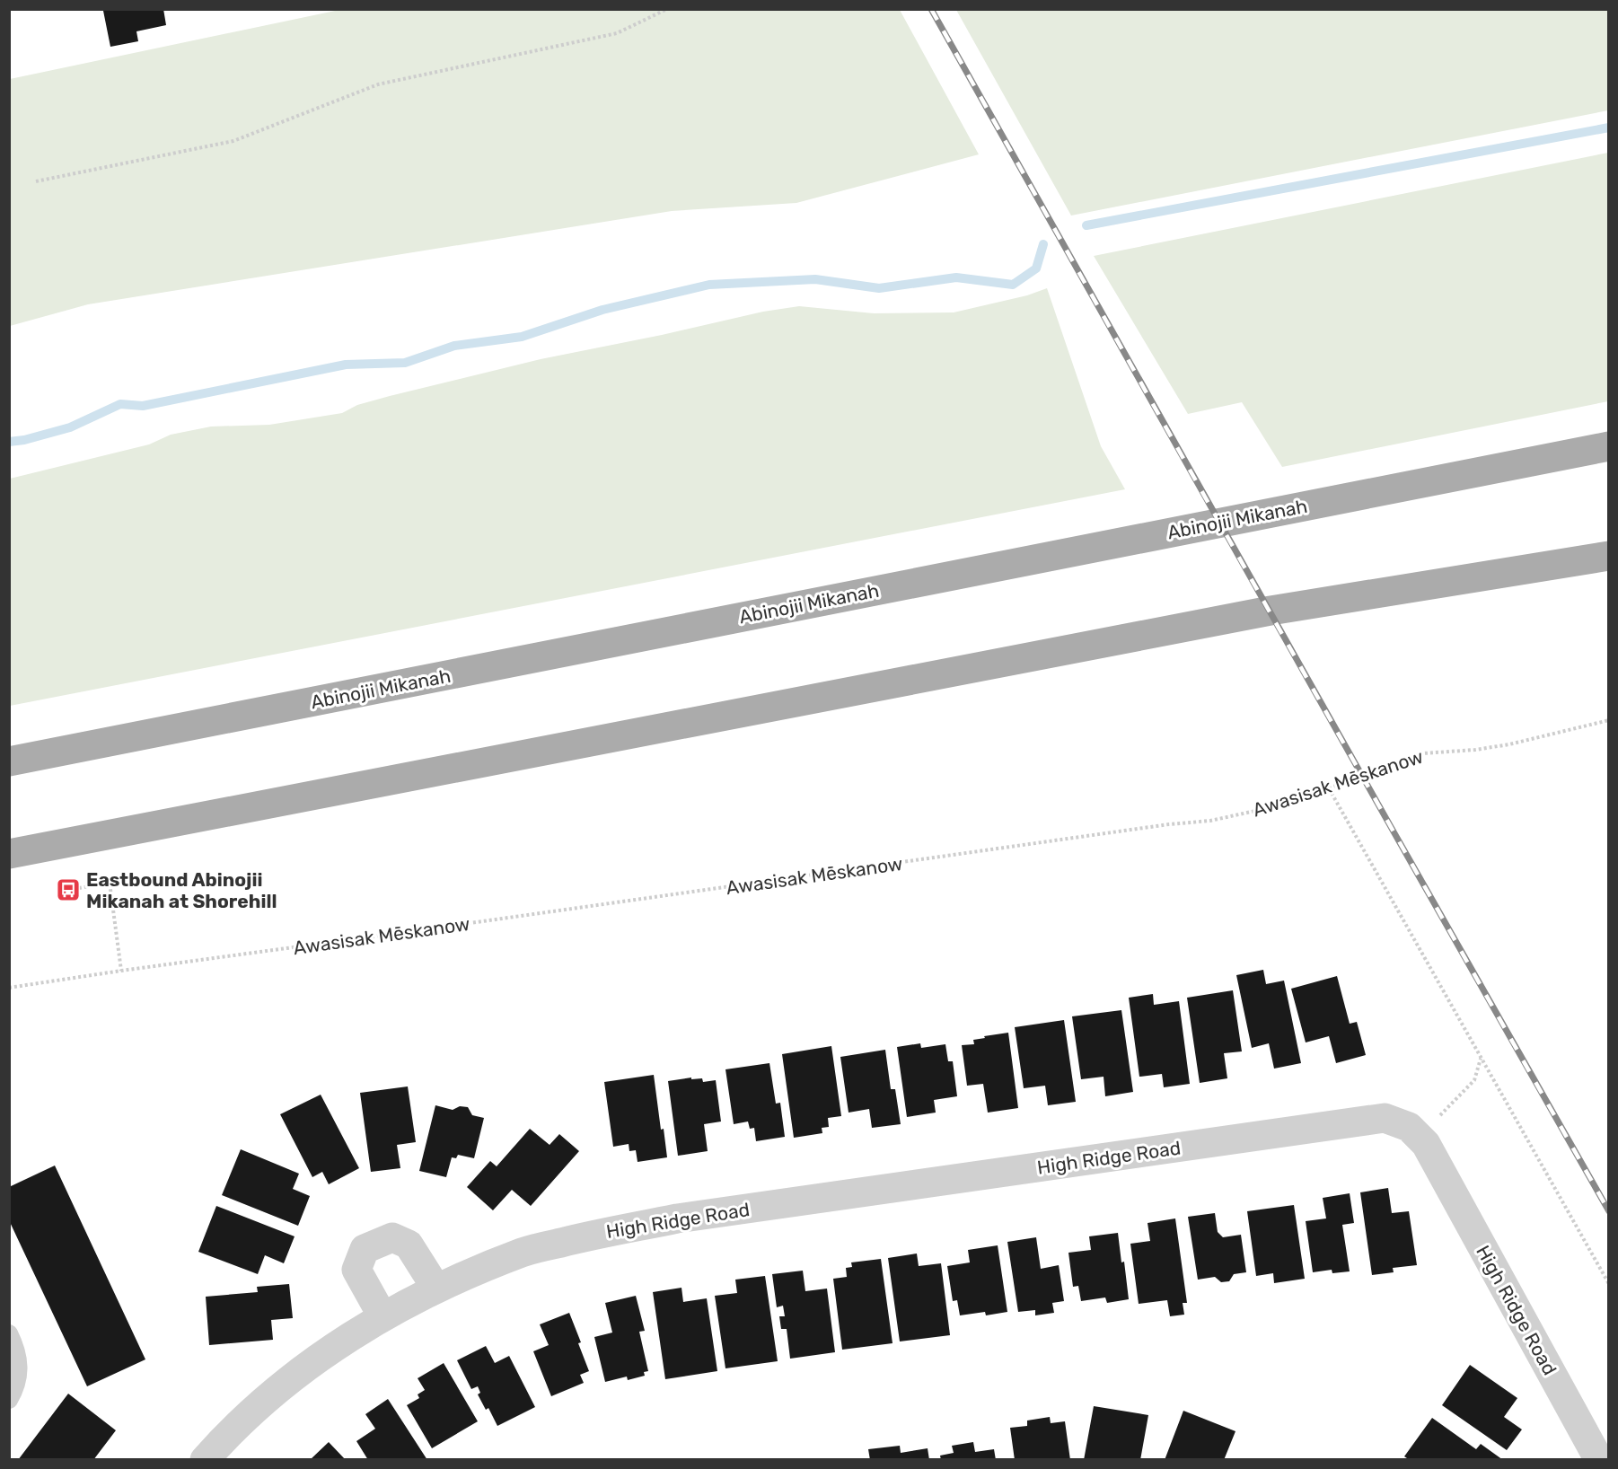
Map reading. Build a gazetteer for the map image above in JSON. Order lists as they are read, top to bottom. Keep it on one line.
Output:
{"streets":{"main road":["Abinojii Mikanah"],"street":["High Ridge Road"],"path":["Awasisak Mēskanow"]},"places":{"bus stop":["Eastbound Abinojii Mikanah at Shorehill"]}}
